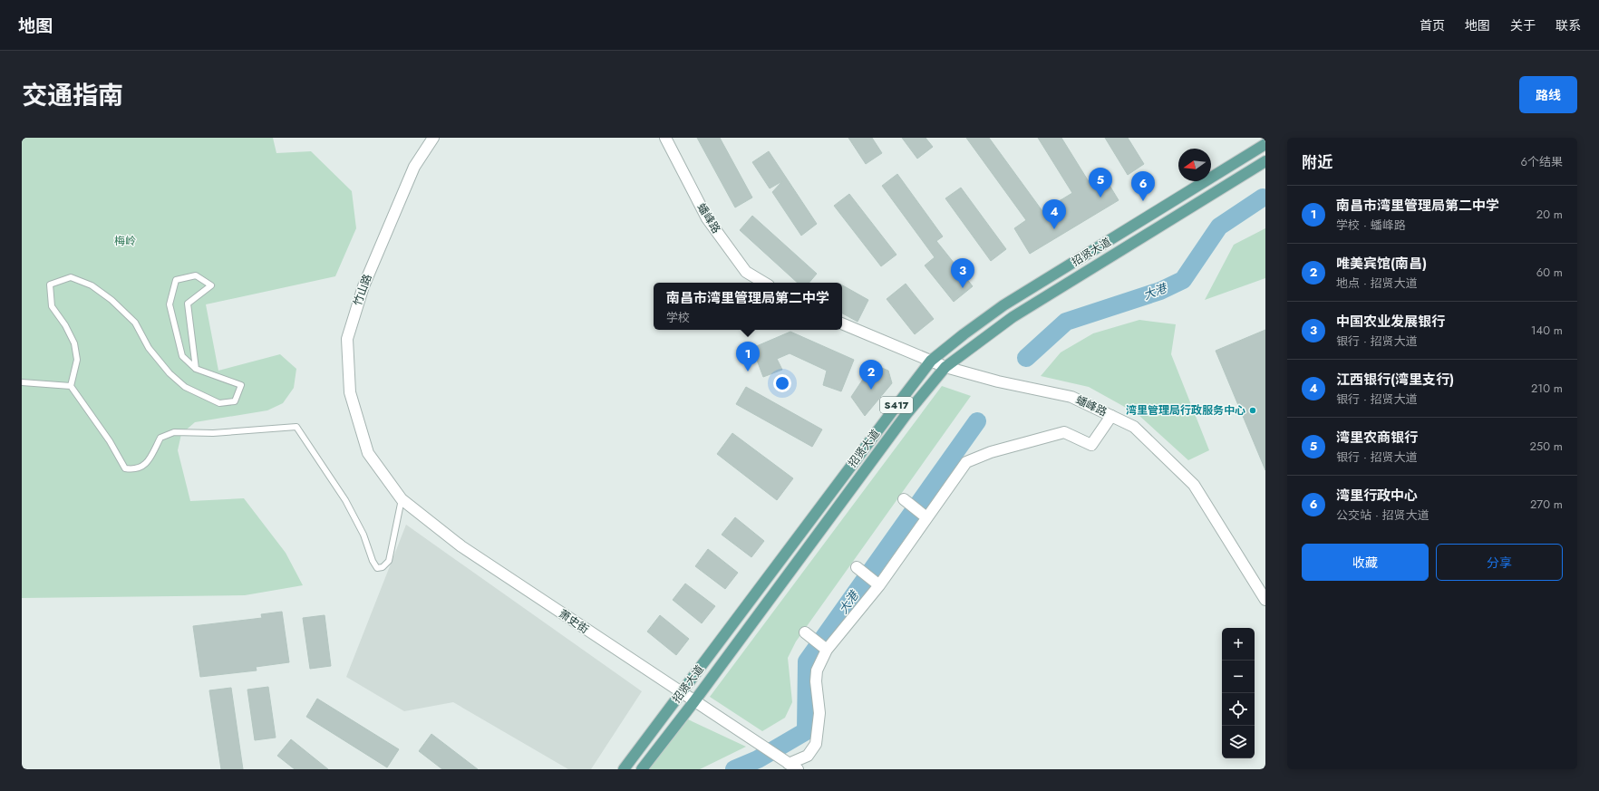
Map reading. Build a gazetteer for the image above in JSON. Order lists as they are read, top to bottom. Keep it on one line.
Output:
{"streets":{"main road":["招贤大道","S417"],"street":["蟠峰路","竹山路","萧史街"]},"crossings":[["蟠峰路","招贤大道"],["招贤大道","萧史街"],["竹山路","萧史街"]],"water":["大港"],"parks":["梅岭"],"places":["湾里管理局行政服务中心"],"north":"left","page":{"header":"地图","nav":["首页","地图","关于","联系"],"title":"交通指南","buttons":["路线",["收藏","分享"]],"heading":["附近","6个结果"],"pins":["5","6","4","3","1","2"],"list":[{"mark":"1","name":"南昌市湾里管理局第二中学","note":"学校 · 蟠峰路","value":"20 m"},{"mark":"2","name":"唯美宾馆(南昌)","note":"地点 · 招贤大道","value":"60 m"},{"mark":"3","name":"中国农业发展银行","note":"银行 · 招贤大道","value":"140 m"},{"mark":"4","name":"江西银行(湾里支行)","note":"银行 · 招贤大道","value":"210 m"},{"mark":"5","name":"湾里农商银行","note":"银行 · 招贤大道","value":"250 m"},{"mark":"6","name":"湾里行政中心","note":"公交站 · 招贤大道","value":"270 m"}],"popup":["南昌市湾里管理局第二中学","学校"],"map_buttons":["+","−"]}}
